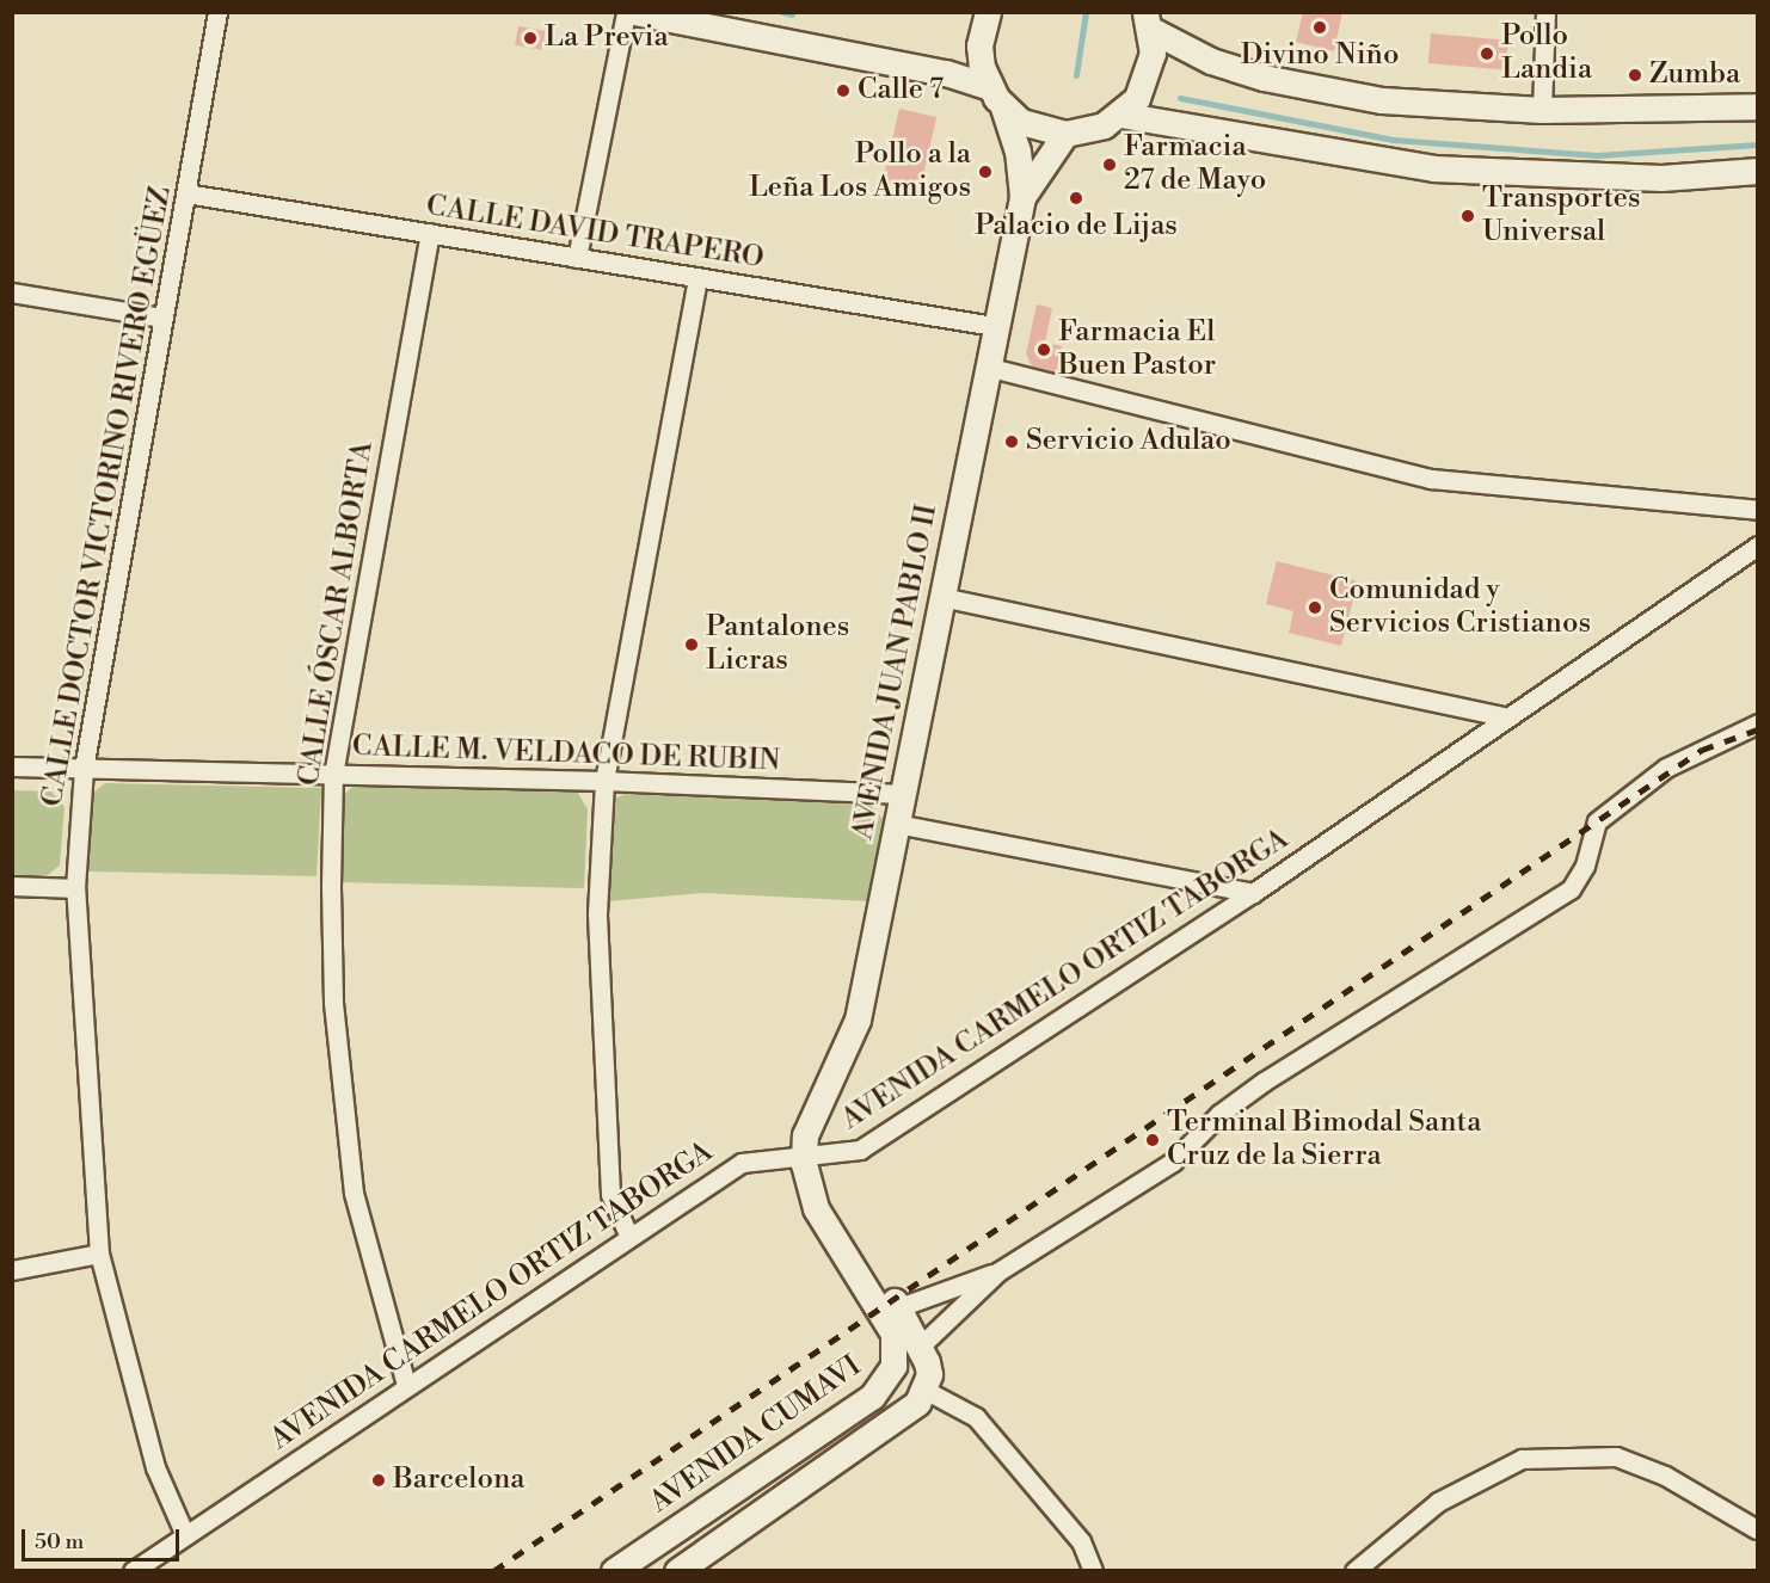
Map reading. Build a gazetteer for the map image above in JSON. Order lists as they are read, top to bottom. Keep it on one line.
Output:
{"streets":{"street":["CALLE DAVID TRAPERO","CALLE DOCTOR VICTORINO RIVERO EGÜEZ","CALLE ÓSCAR ALBORTA","AVENIDA JUAN PABLO II","CALLE M. VELDACO DE RUBIN","AVENIDA CARMELO ORTIZ TABORGA","AVENIDA CUMAVI"]},"crossings":[["CALLE DAVID TRAPERO","CALLE DOCTOR VICTORINO RIVERO EGÜEZ"],["CALLE DAVID TRAPERO","CALLE ÓSCAR ALBORTA"],["CALLE DAVID TRAPERO","AVENIDA JUAN PABLO II"],["CALLE DOCTOR VICTORINO RIVERO EGÜEZ","CALLE M. VELDACO DE RUBIN"],["CALLE DOCTOR VICTORINO RIVERO EGÜEZ","AVENIDA CARMELO ORTIZ TABORGA"],["CALLE ÓSCAR ALBORTA","CALLE M. VELDACO DE RUBIN"],["CALLE ÓSCAR ALBORTA","AVENIDA CARMELO ORTIZ TABORGA"],["AVENIDA JUAN PABLO II","CALLE M. VELDACO DE RUBIN"],["AVENIDA JUAN PABLO II","AVENIDA CARMELO ORTIZ TABORGA"],["AVENIDA JUAN PABLO II","AVENIDA CUMAVI"],["AVENIDA CARMELO ORTIZ TABORGA","AVENIDA CUMAVI"]],"places":["Divino Niño","La Previa","Pollo Landia","Zumba","Calle 7","Farmacia 27 de Mayo","Pollo a la Leña Los Amigos","Palacio de Lijas","Transportes Universal","Farmacia El Buen Pastor","Servicio Adulao","Comunidad y Servicios Cristianos","Pantalones Licras","Terminal Bimodal Santa Cruz de la Sierra","Barcelona"],"scale_bar":"50 m"}
